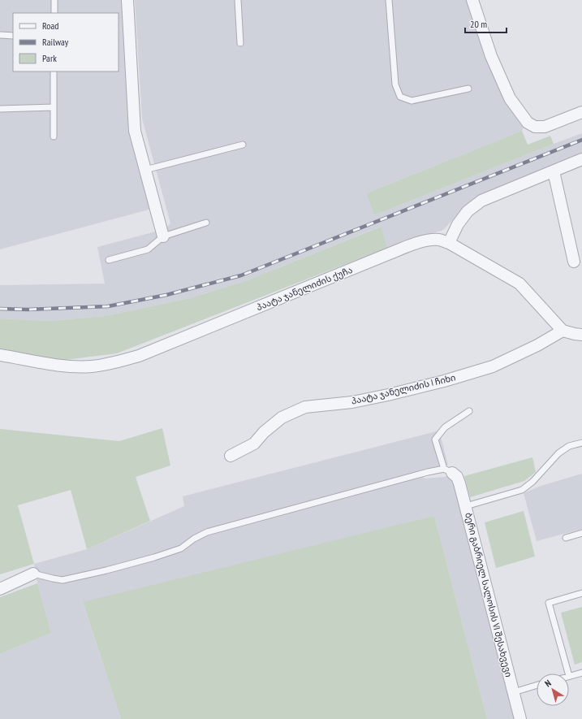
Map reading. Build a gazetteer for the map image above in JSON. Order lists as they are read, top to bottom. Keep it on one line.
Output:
{"streets":{"street":["პაატა ჯანელიძის ქუჩა","პაატა ჯანელიძის I ჩიხი","ბერი გაბრიელ სალოსის VI შესახვევი"]},"crossings":[["პაატა ჯანელიძის ქუჩა","პაატა ჯანელიძის I ჩიხი"]],"legend":["Road","Railway","Park"],"scale_bar":"20 m","north":"top left"}
